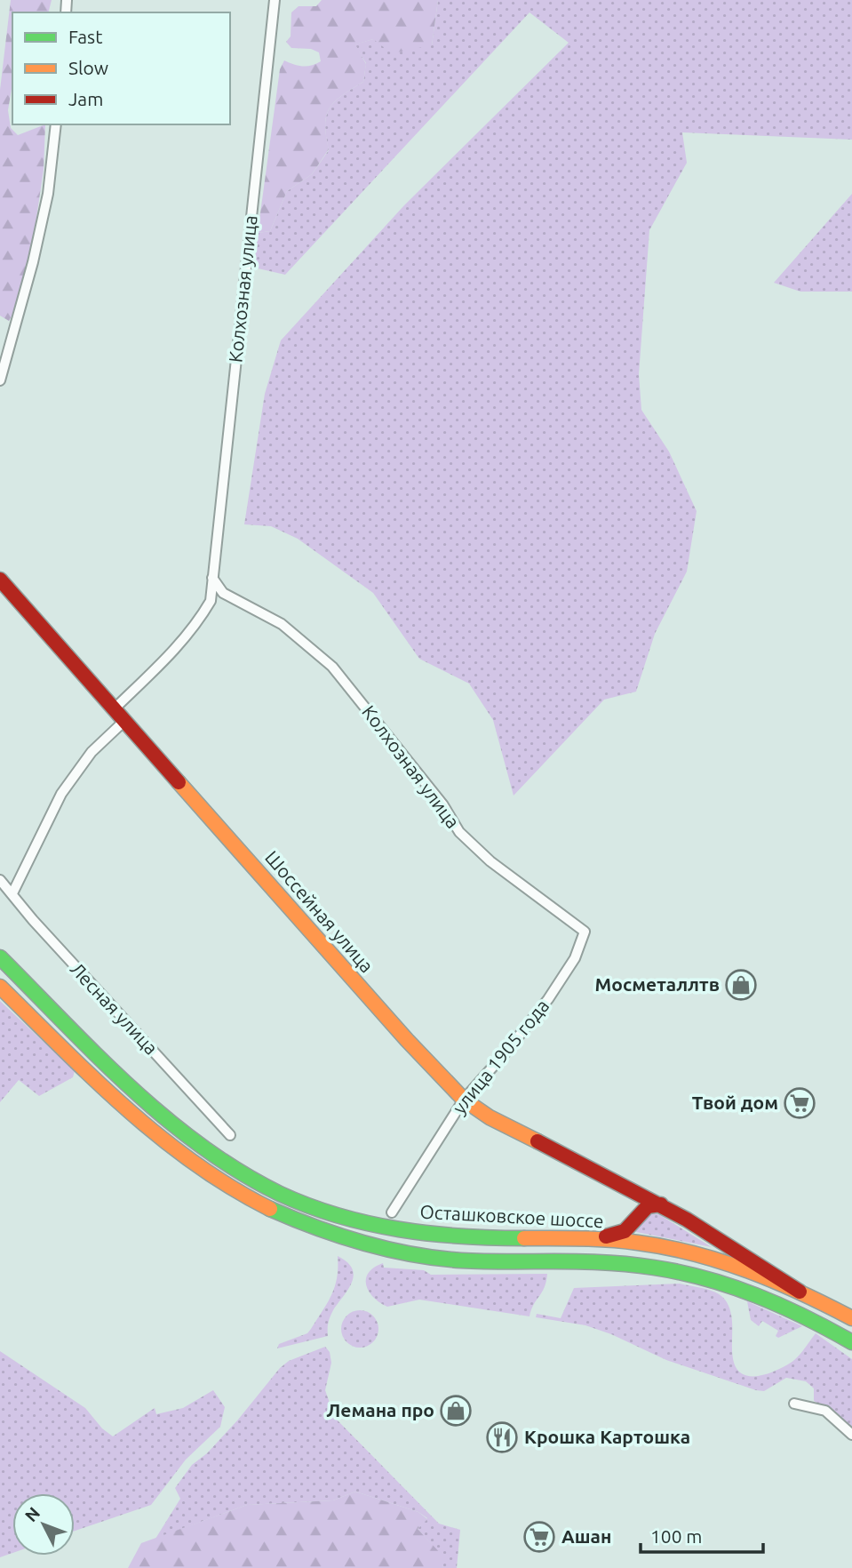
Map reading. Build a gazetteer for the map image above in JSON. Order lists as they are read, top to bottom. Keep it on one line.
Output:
{"streets":{"main road":["Шоссейная улица","Осташковское шоссе"],"street":["Колхозная улица","Лесная улица","улица 1905 года"]},"crossings":[["Колхозная улица","Шоссейная улица"],["Колхозная улица","улица 1905 года"],["Шоссейная улица","улица 1905 года"],["Шоссейная улица","Осташковское шоссе"]],"places":{"shop":["Мосметаллтв","Лемана про"],"supermarket":["Твой дом","Ашан"],"restaurant":["Крошка Картошка"]},"legend":["Fast","Slow","Jam"],"scale_bar":"100 m","north":"top left"}
